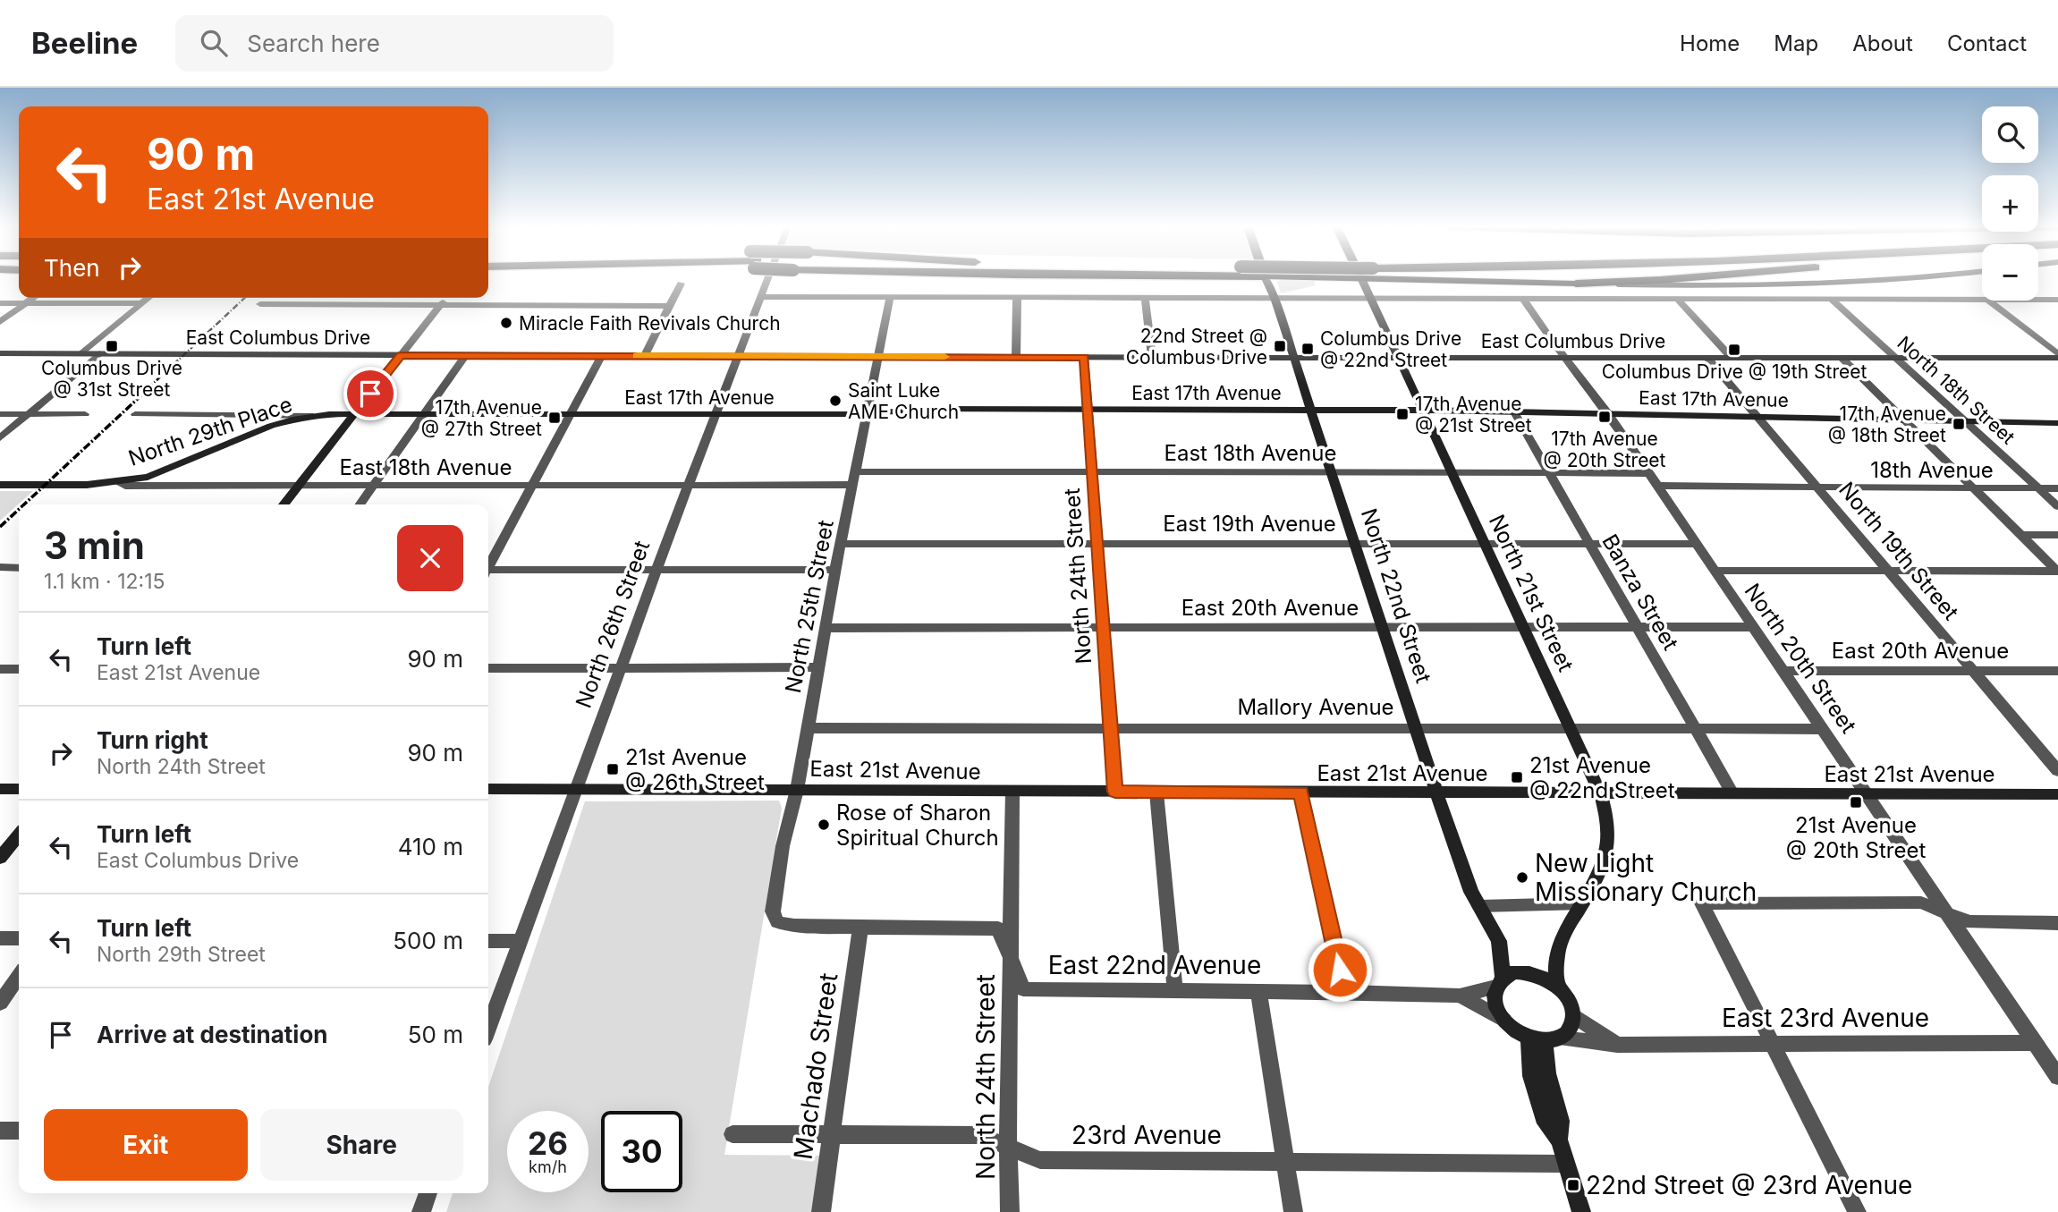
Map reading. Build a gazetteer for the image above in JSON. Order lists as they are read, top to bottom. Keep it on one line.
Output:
{"streets":{"main road":["East Columbus Drive","East 17th Avenue","North 29th Place","East 18th Avenue","North 21st Street","North 22nd Street","East 21st Avenue"],"street":["North 18th Street","18th Avenue","East 19th Avenue","North 19th Street","North 24th Street","Banza Street","North 25th Street","East 20th Avenue","North 26th Street","North 20th Street","Mallory Avenue","East 22nd Avenue","East 23rd Avenue","Machado Street","23rd Avenue"]},"crossings":[["East Columbus Drive","North 18th Street"],["East Columbus Drive","North 19th Street"],["East Columbus Drive","North 24th Street"],["East Columbus Drive","North 21st Street"],["East Columbus Drive","North 22nd Street"],["East Columbus Drive","North 25th Street"],["East Columbus Drive","North 26th Street"],["East Columbus Drive","North 20th Street"],["North 18th Street","East 17th Avenue"],["North 18th Street","18th Avenue"],["East 17th Avenue","North 29th Place"],["East 17th Avenue","North 19th Street"],["East 17th Avenue","North 24th Street"],["East 17th Avenue","Banza Street"],["East 17th Avenue","North 21st Street"],["East 17th Avenue","North 22nd Street"],["East 17th Avenue","North 25th Street"],["East 17th Avenue","North 26th Street"],["East 17th Avenue","North 20th Street"],["North 29th Place","East 18th Avenue"],["East 18th Avenue","North 24th Street"],["East 18th Avenue","Banza Street"],["East 18th Avenue","North 21st Street"],["East 18th Avenue","North 22nd Street"],["East 18th Avenue","North 25th Street"],["East 18th Avenue","North 26th Street"],["East 18th Avenue","North 20th Street"],["18th Avenue","North 19th Street"],["18th Avenue","North 20th Street"],["East 19th Avenue","North 24th Street"],["East 19th Avenue","Banza Street"],["East 19th Avenue","North 21st Street"],["East 19th Avenue","North 22nd Street"],["East 19th Avenue","North 25th Street"],["East 19th Avenue","North 20th Street"],["North 19th Street","East 20th Avenue"],["North 24th Street","East 20th Avenue"],["North 24th Street","Mallory Avenue"],["North 24th Street","East 21st Avenue"],["North 24th Street","East 22nd Avenue"],["North 24th Street","23rd Avenue"],["Banza Street","East 20th Avenue"],["Banza Street","Mallory Avenue"],["Banza Street","East 21st Avenue"],["North 21st Street","North 22nd Street"],["North 21st Street","East 20th Avenue"],["North 21st Street","Mallory Avenue"],["North 21st Street","East 21st Avenue"],["North 21st Street","East 22nd Avenue"],["North 21st Street","East 23rd Avenue"],["North 22nd Street","East 20th Avenue"],["North 22nd Street","Mallory Avenue"],["North 22nd Street","East 21st Avenue"],["North 22nd Street","East 22nd Avenue"],["North 22nd Street","East 23rd Avenue"],["North 25th Street","East 20th Avenue"],["North 25th Street","Mallory Avenue"],["North 25th Street","East 21st Avenue"],["North 25th Street","East 22nd Avenue"],["East 20th Avenue","North 20th Street"],["North 26th Street","East 21st Avenue"],["North 20th Street","Mallory Avenue"],["North 20th Street","East 21st Avenue"],["North 20th Street","East 23rd Avenue"],["East 22nd Avenue","East 23rd Avenue"],["East 22nd Avenue","Machado Street"],["Machado Street","23rd Avenue"]],"places":{"other":["Miracle Faith Revivals Church","Saint Luke AME Church","Rose of Sharon Spiritual Church","New Light Missionary Church"],"transit":["Columbus Drive @ 31st Street","22nd Street @ Columbus Drive","Columbus Drive @ 22nd Street","Columbus Drive @ 19th Street","17th Avenue @ 21st Street","17th Avenue @ 20th Street","17th Avenue @ 27th Street","17th Avenue @ 18th Street","21st Avenue @ 26th Street","21st Avenue @ 22nd Street","21st Avenue @ 20th Street","22nd Street @ 23rd Avenue"]},"page":{"header":"Beeline","search":"Search here","nav":["Home","Map","About","Contact"],"map_buttons":["+","−"],"turn":["90 m","East 21st Avenue"],"then":"Then","heading":["3 min","1.1 km · 12:15"],"list":[{"name":"Turn left","note":"East 21st Avenue","value":"90 m"},{"name":"Turn right","note":"North 24th Street","value":"90 m"},{"name":"Turn left","note":"East Columbus Drive","value":"410 m"},{"name":"Turn left","note":"North 29th Street","value":"500 m"},{"name":"Arrive at destination","value":"50 m"}],"buttons":["Exit","Share"],"speed":"26 km/h","limit":"30"}}
